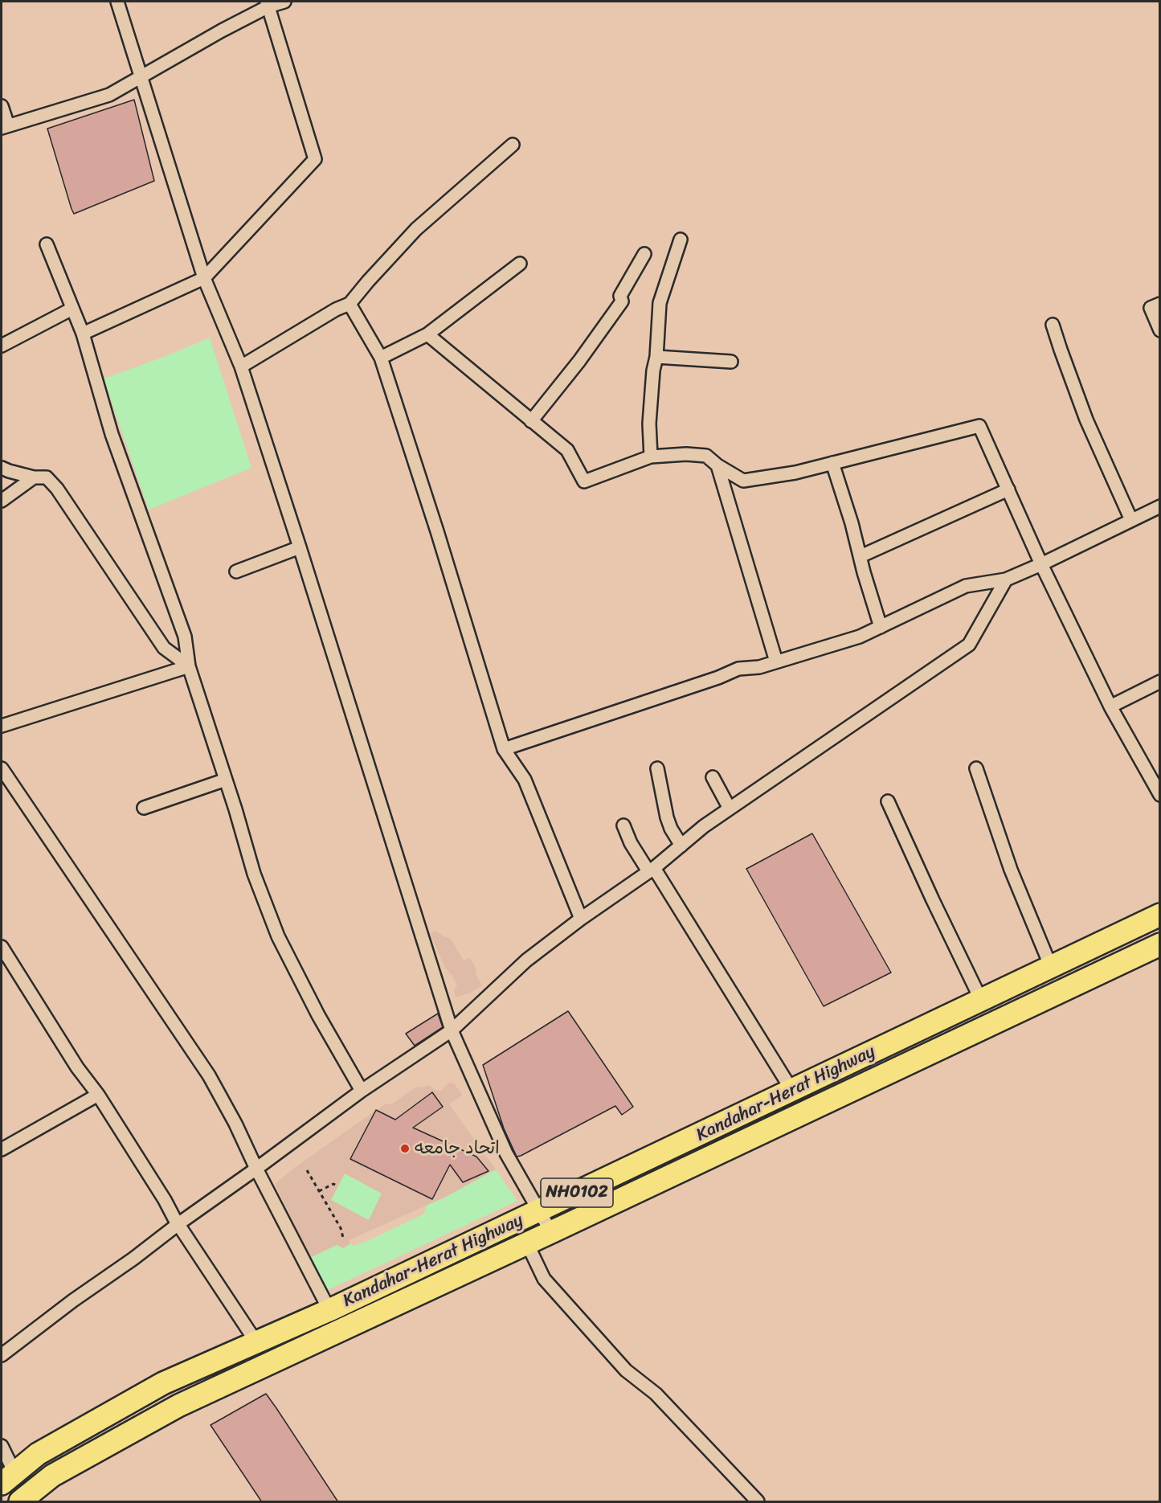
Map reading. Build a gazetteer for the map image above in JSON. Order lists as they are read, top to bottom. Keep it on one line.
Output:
{"streets":{"highway":["Kandahar-Herat Highway","NH0102"]},"places":["اتحاد جامعه"]}
